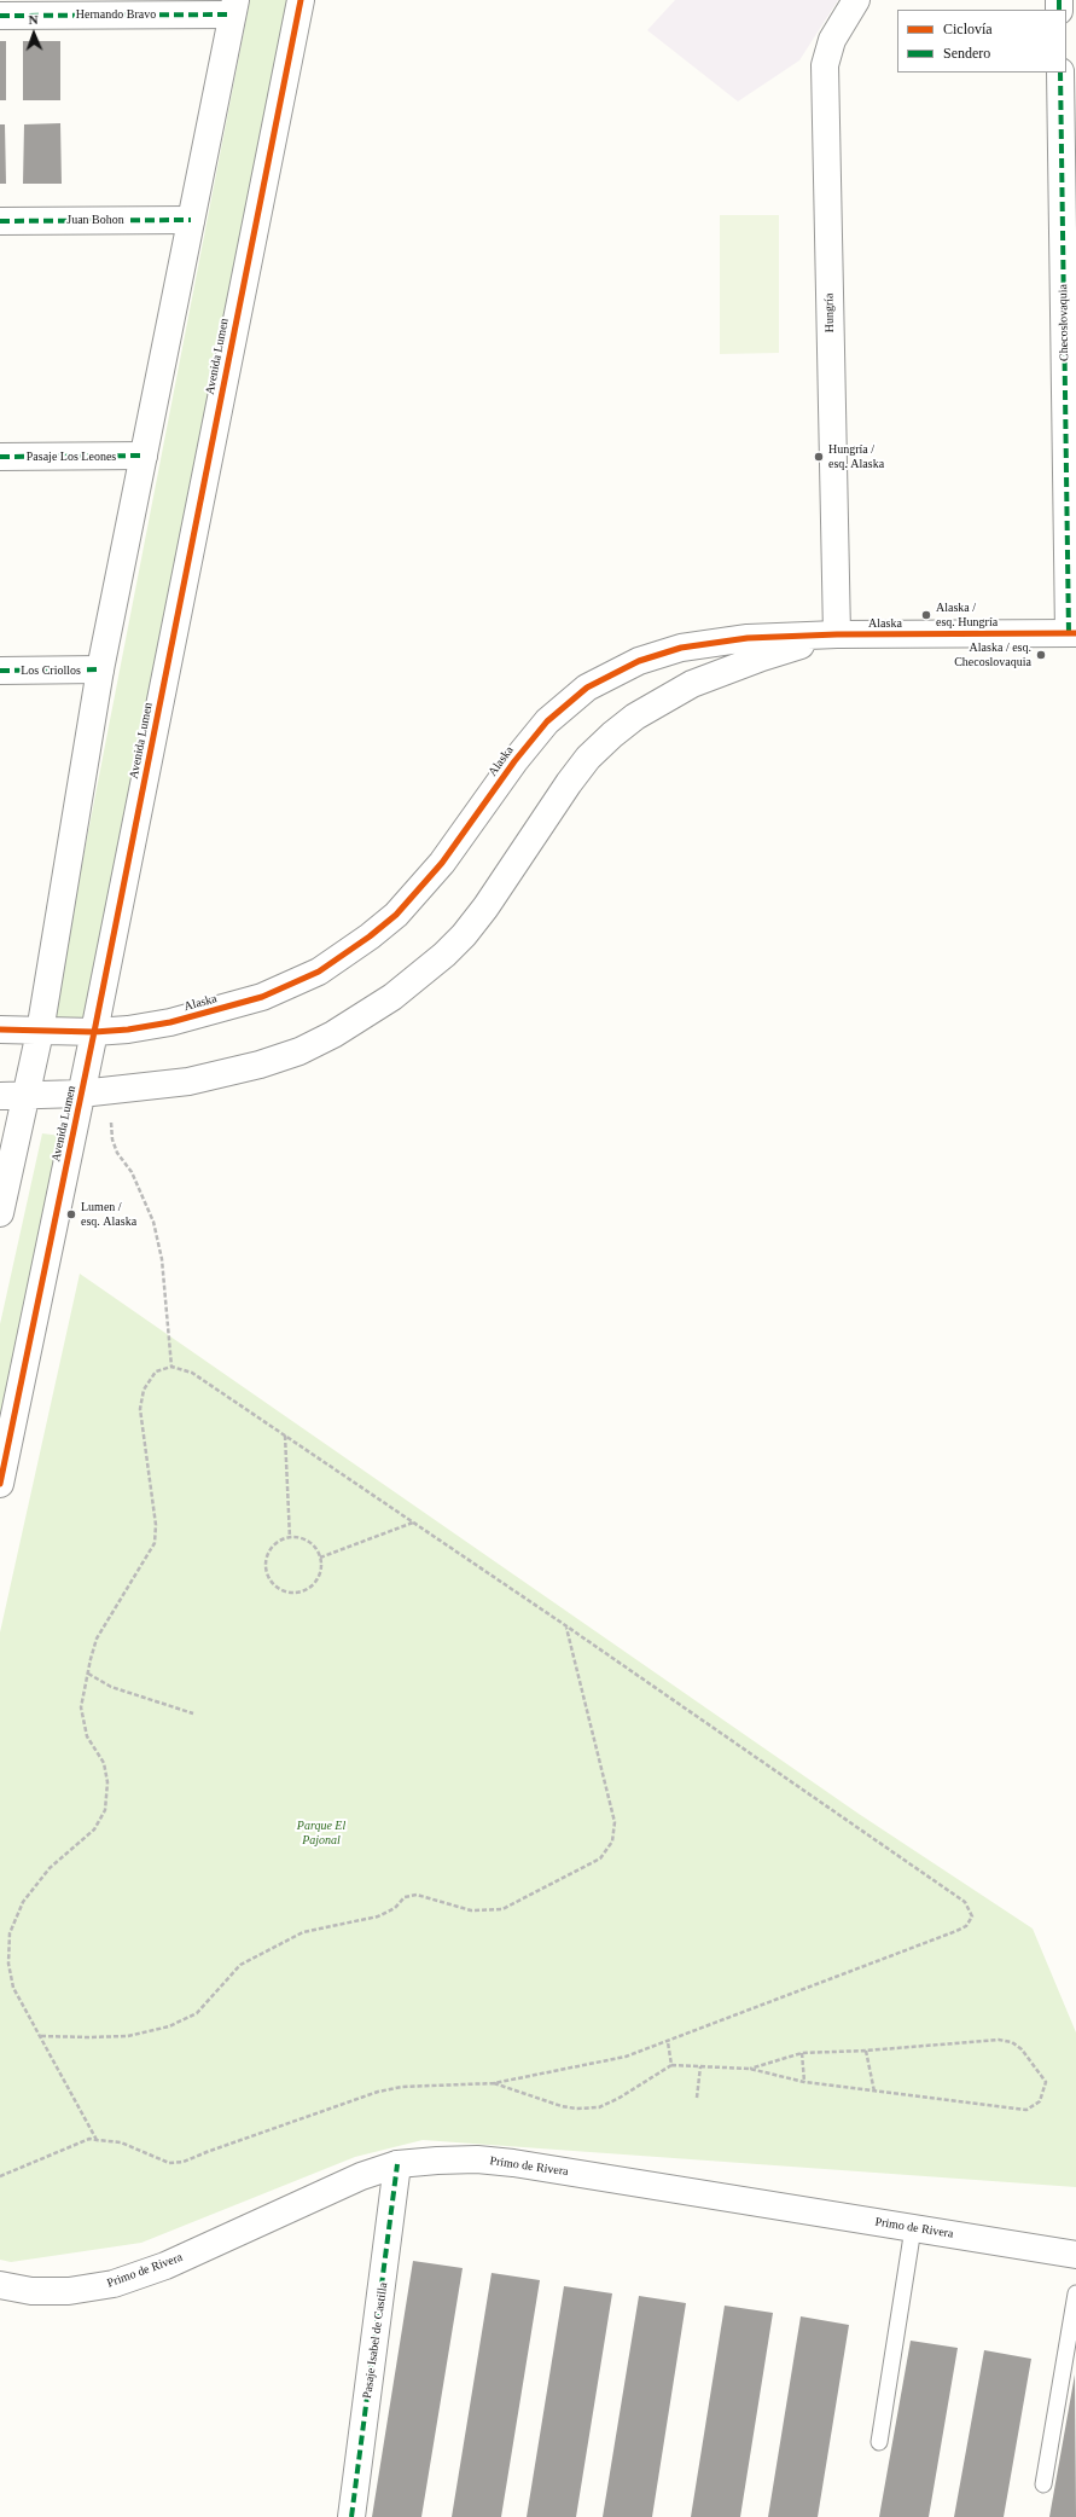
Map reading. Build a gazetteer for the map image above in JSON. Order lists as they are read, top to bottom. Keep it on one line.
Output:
{"streets":{"street":["Hernando Bravo","Juan Bohon","Hungría","Checoslovaquia","Avenida Lumen","Pasaje Los Leones","Alaska","Los Criollos","Primo de Rivera","Pasaje Isabel de Castilla"]},"crossings":[["Hungría","Alaska"],["Checoslovaquia","Alaska"],["Avenida Lumen","Alaska"],["Primo de Rivera","Pasaje Isabel de Castilla"]],"parks":["Parque El Pajonal"],"places":["Hungría / esq. Alaska","Alaska / esq. Hungría","Alaska / esq. Checoslovaquia","Lumen / esq. Alaska"],"legend":["Ciclovía","Sendero"],"north":"top"}
